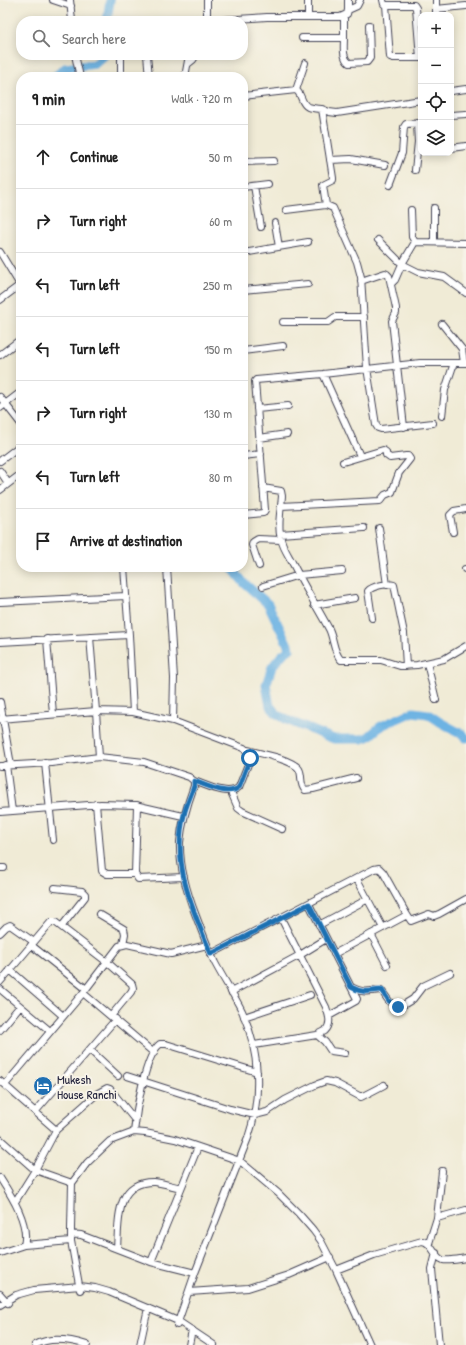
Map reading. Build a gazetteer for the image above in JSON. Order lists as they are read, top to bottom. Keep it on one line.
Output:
{"places":{"hotel":["Mukesh House Ranchi"]},"page":{"map_buttons":["+","−"],"search":"Search here","heading":["9 min","Walk · 720 m"],"list":[["Continue","50 m"],["Turn right","60 m"],["Turn left","250 m"],["Turn left","150 m"],["Turn right","130 m"],["Turn left","80 m"],"Arrive at destination"]}}
